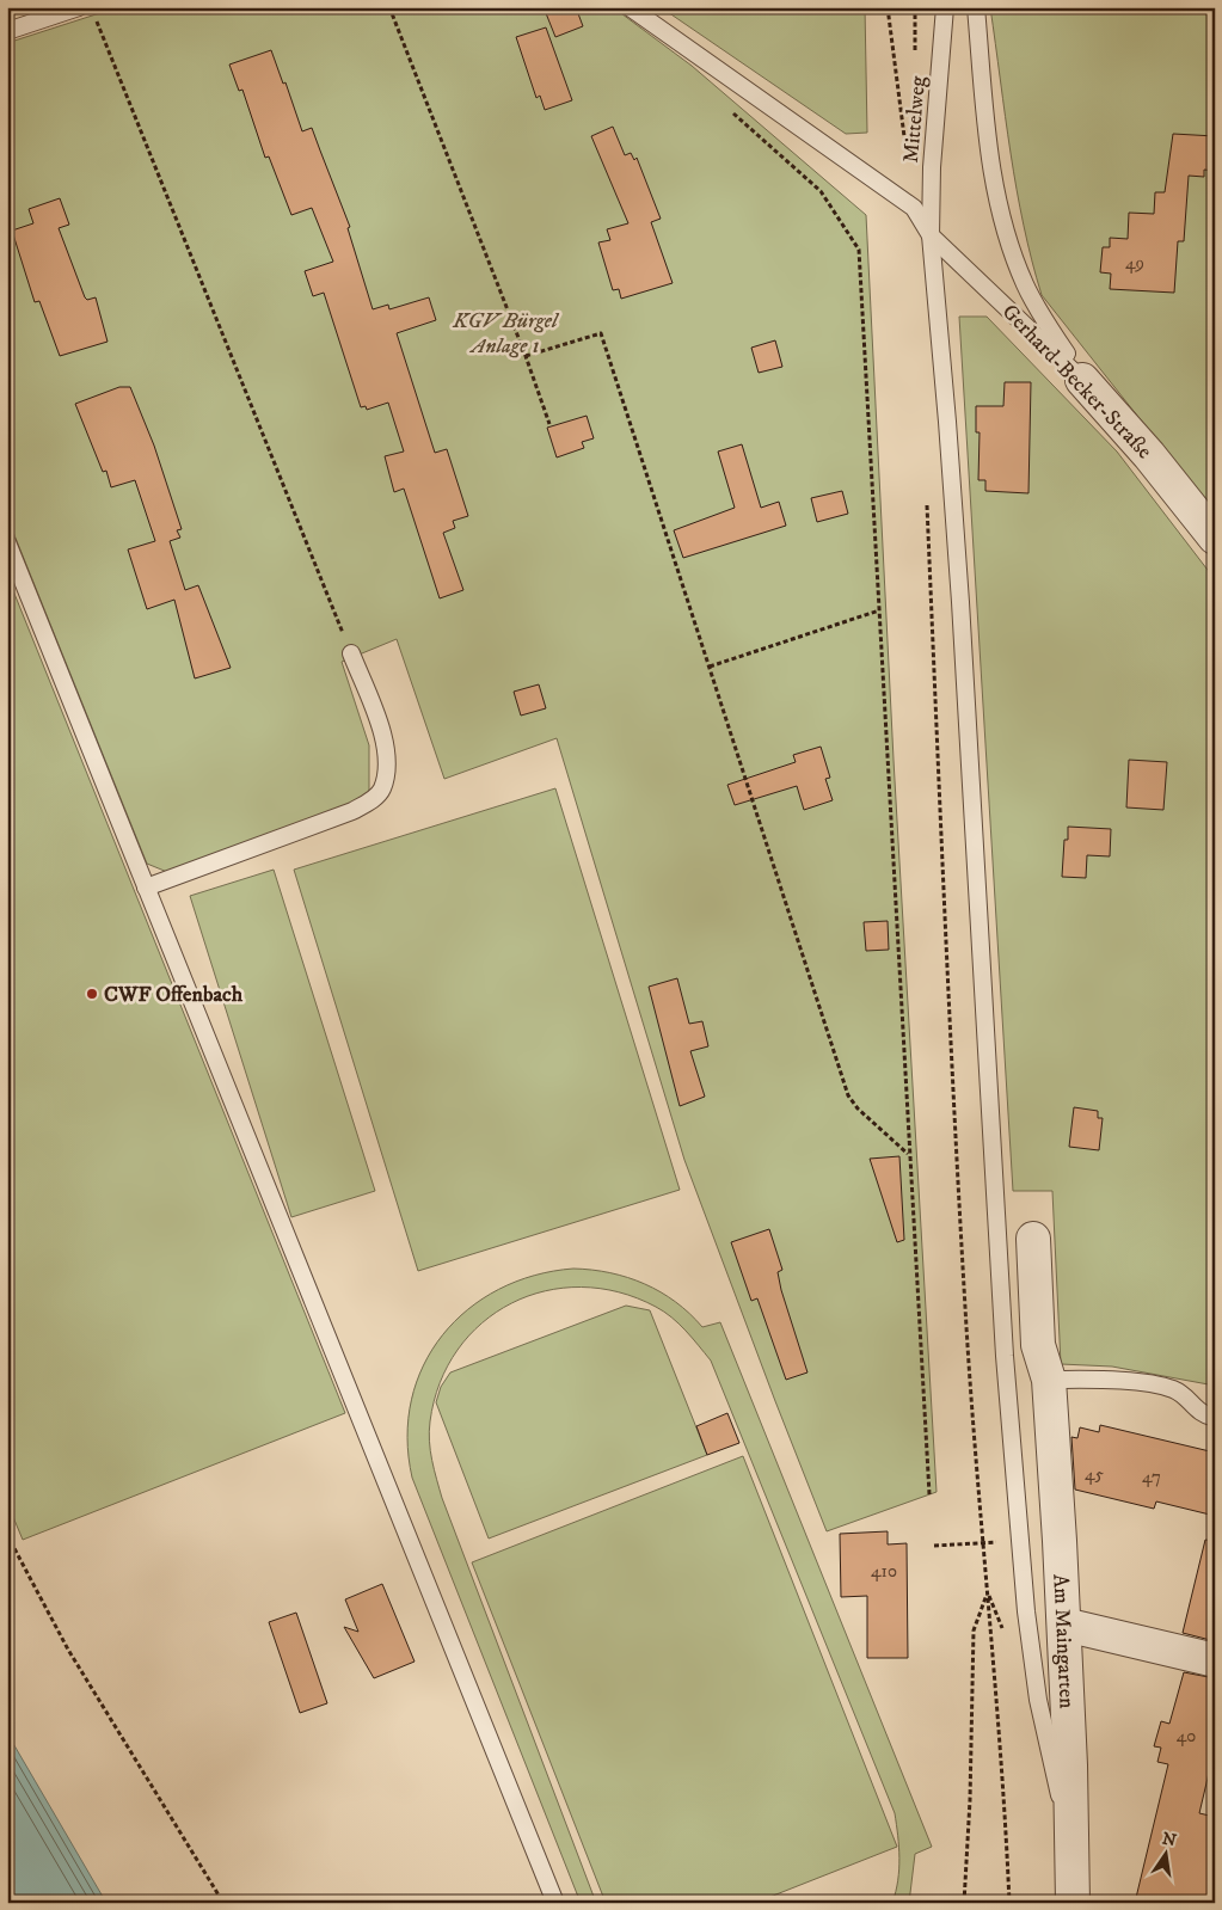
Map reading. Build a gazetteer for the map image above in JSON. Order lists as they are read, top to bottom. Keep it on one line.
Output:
{"streets":{"street":["Gerhard-Becker-Straße","Am Maingarten"],"lane":["Mittelweg"]},"crossings":[["Mittelweg","Gerhard-Becker-Straße"],["Mittelweg","Am Maingarten"]],"parks":["KGV Bürgel Anlage 1"],"places":["CWF Offenbach"],"house_numbers":["49","45","47","410","40"],"north":"top"}
